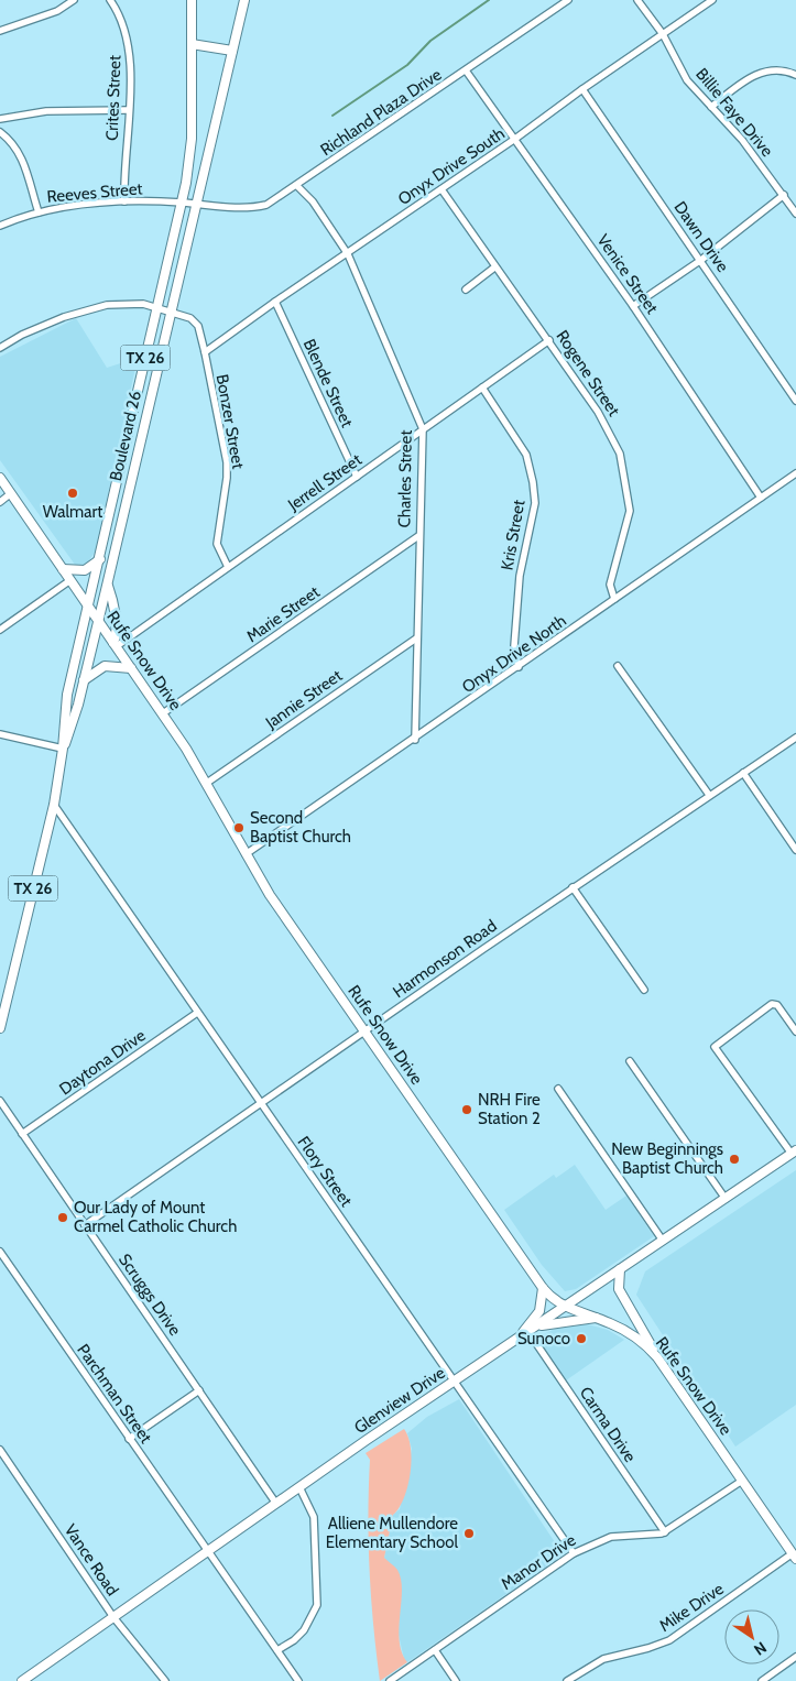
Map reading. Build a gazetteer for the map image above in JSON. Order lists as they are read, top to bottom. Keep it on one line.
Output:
{"streets":{"main road":["TX 26","Boulevard 26","Rufe Snow Drive","Glenview Drive"],"street":["Crites Street","Richland Plaza Drive","Billie Faye Drive","Onyx Drive South","Reeves Street","Dawn Drive","Venice Street","Rogene Street","Blende Street","Bonzer Street","Charles Street","Jerrell Street","Kris Street","Marie Street","Onyx Drive North","Jannie Street","Harmonson Road","Daytona Drive","Flory Street","Scruggs Drive","Parchman Street","Carma Drive","Vance Road","Manor Drive","Mike Drive"]},"crossings":[["Crites Street","Reeves Street"],["Richland Plaza Drive","Reeves Street"],["Richland Plaza Drive","Venice Street"],["Richland Plaza Drive","Boulevard 26"],["Richland Plaza Drive","Charles Street"],["Billie Faye Drive","Onyx Drive South"],["Onyx Drive South","Dawn Drive"],["Onyx Drive South","Venice Street"],["Onyx Drive South","Rogene Street"],["Onyx Drive South","Blende Street"],["Onyx Drive South","Bonzer Street"],["Onyx Drive South","Charles Street"],["Reeves Street","Boulevard 26"],["Venice Street","Onyx Drive North"],["Rogene Street","Jerrell Street"],["Rogene Street","Onyx Drive North"],["Blende Street","Jerrell Street"],["Bonzer Street","Boulevard 26"],["Bonzer Street","Jerrell Street"],["Boulevard 26","Rufe Snow Drive"],["Boulevard 26","Flory Street"],["Charles Street","Jerrell Street"],["Charles Street","Marie Street"],["Charles Street","Onyx Drive North"],["Charles Street","Jannie Street"],["Jerrell Street","Kris Street"],["Jerrell Street","Rufe Snow Drive"],["Kris Street","Onyx Drive North"],["Marie Street","Rufe Snow Drive"],["Onyx Drive North","Rufe Snow Drive"],["Rufe Snow Drive","Jannie Street"],["Rufe Snow Drive","Harmonson Road"],["Rufe Snow Drive","Glenview Drive"],["Rufe Snow Drive","Manor Drive"],["Rufe Snow Drive","Mike Drive"],["Harmonson Road","Flory Street"],["Harmonson Road","Scruggs Drive"],["Daytona Drive","Flory Street"],["Daytona Drive","Scruggs Drive"],["Flory Street","Glenview Drive"],["Flory Street","Manor Drive"],["Scruggs Drive","Glenview Drive"],["Parchman Street","Glenview Drive"],["Glenview Drive","Carma Drive"],["Glenview Drive","Vance Road"],["Carma Drive","Manor Drive"]],"places":["Walmart","Second Baptist Church","NRH Fire Station 2","New Beginnings Baptist Church","Our Lady of Mount Carmel Catholic Church","Sunoco","Alliene Mullendore Elementary School"],"north":"bottom right"}
